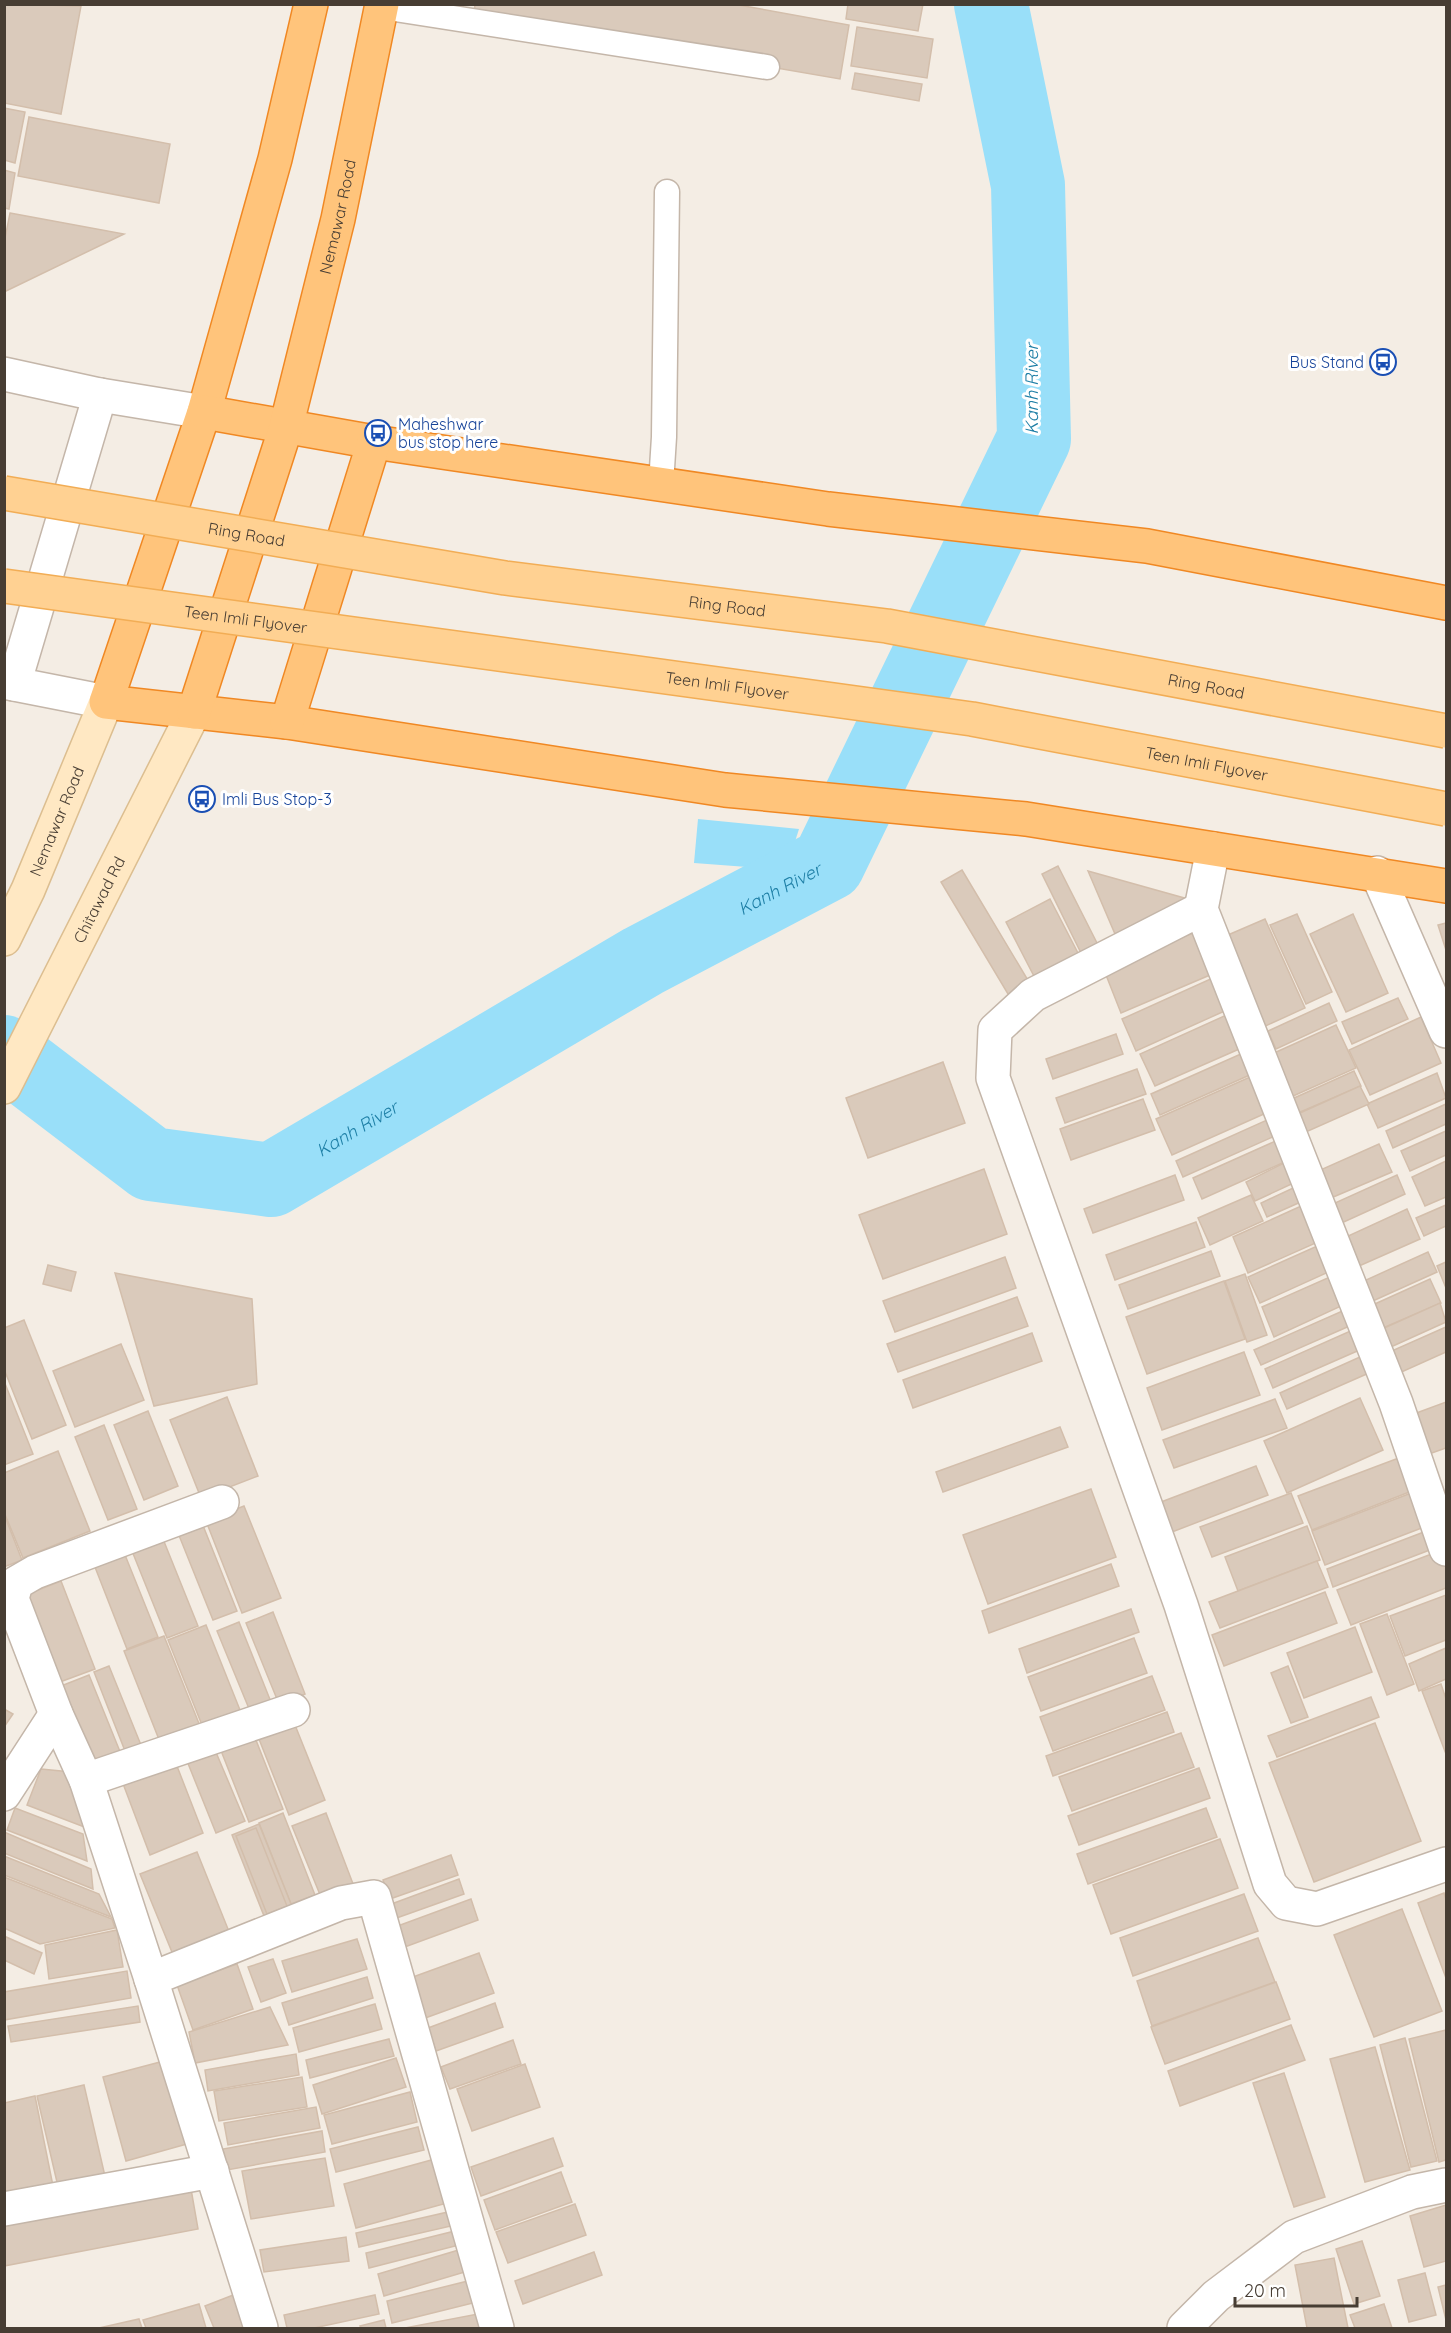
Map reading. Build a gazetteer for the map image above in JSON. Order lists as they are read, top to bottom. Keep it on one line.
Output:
{"streets":{"highway":["Nemawar Road"],"main road":["Ring Road","Teen Imli Flyover","Chitawad Rd"]},"crossings":[["Nemawar Road","Chitawad Rd"]],"water":["Kanh River"],"places":{"bus stop":["Bus Stand","Maheshwar bus stop here","Imli Bus Stop-3"]},"scale_bar":"20 m"}
